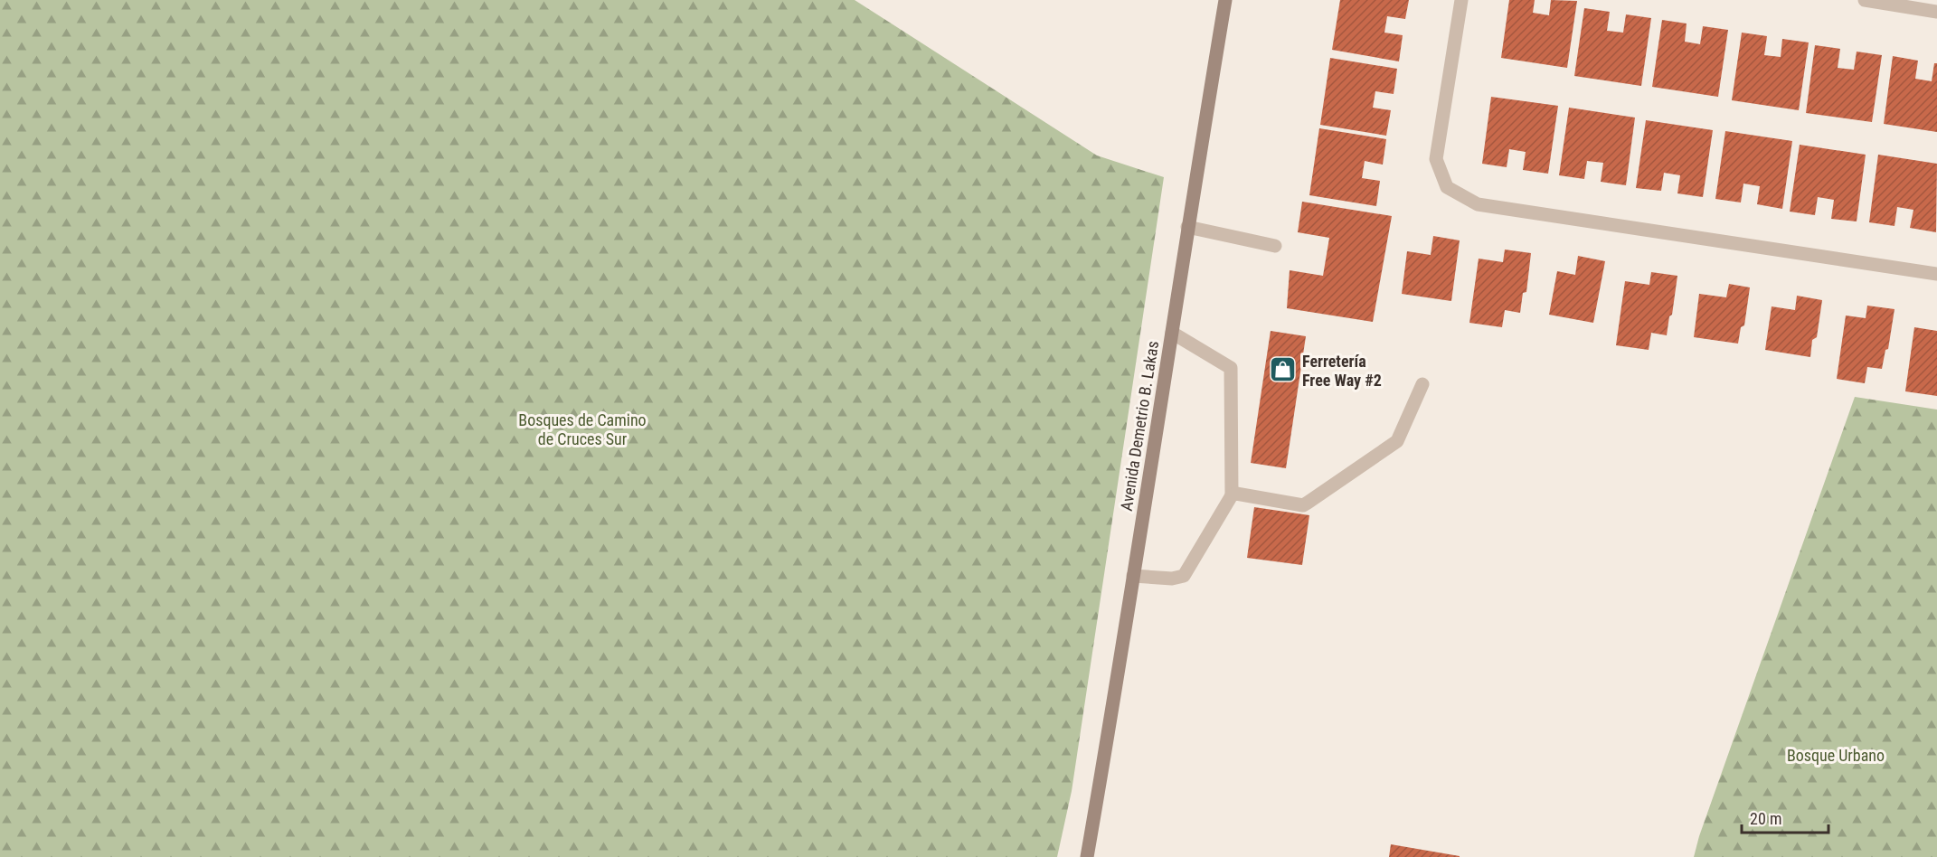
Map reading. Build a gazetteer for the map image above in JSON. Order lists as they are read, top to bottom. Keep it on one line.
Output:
{"streets":{"street":["Avenida Demetrio B. Lakas"]},"parks":["Bosques de Camino de Cruces Sur","Bosque Urbano"],"places":{"shop":["Ferretería Free Way #2"]},"scale_bar":"20 m"}
